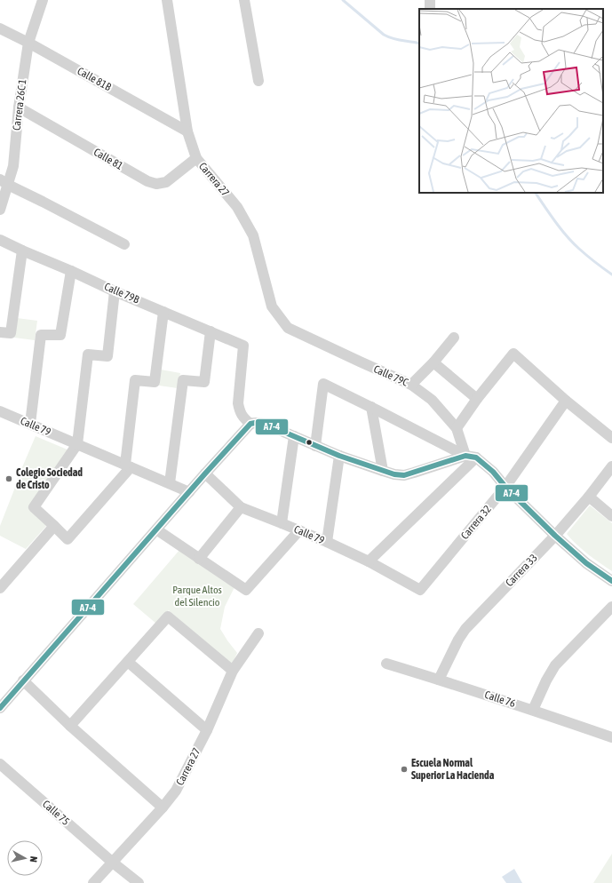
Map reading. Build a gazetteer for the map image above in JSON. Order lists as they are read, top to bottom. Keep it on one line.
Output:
{"streets":{"street":["Calle 81B","Carrera 26C 1","Calle 81","Carrera 27","Calle 79B","Calle 79C","Calle 79","Carrera 32","Carrera 33","Calle 76","Calle 75"]},"crossings":[["Calle 81B","Carrera 26C 1"],["Calle 81B","Carrera 27"],["Carrera 26C 1","Calle 81"],["Calle 81","Carrera 27"],["Carrera 27","Calle 79C"],["Carrera 27","Calle 75"],["Calle 79","Carrera 32"],["Carrera 33","Calle 76"]],"parks":["Parque Altos del Silencio"],"places":["Colegio Sociedad de Cristo","Escuela Normal Superior La Hacienda"],"lines":["transit line A7-4"],"north":"right"}
